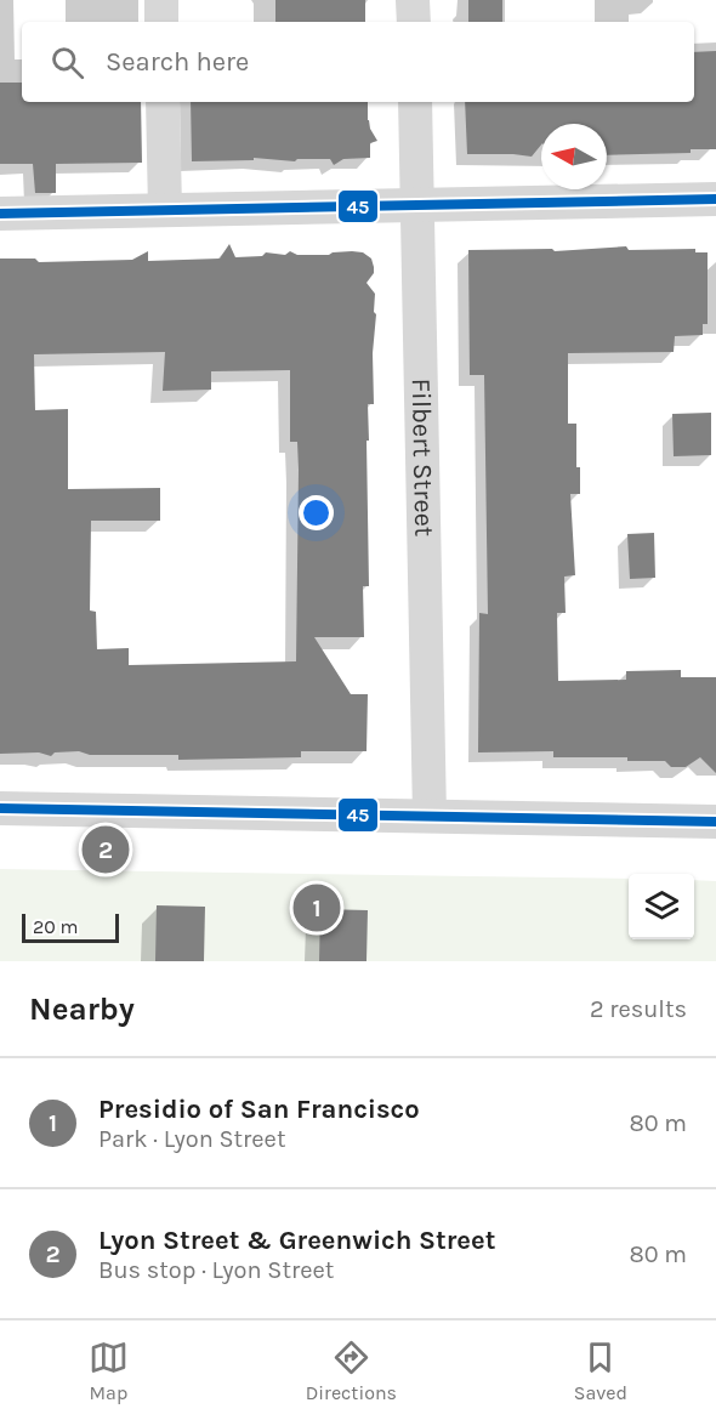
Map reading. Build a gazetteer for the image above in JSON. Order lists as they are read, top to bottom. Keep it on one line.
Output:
{"streets":{"street":["Filbert Street"]},"lines":["transit line 45"],"scale_bar":"20 m","north":"left","page":{"search":"Search here","pins":["2","1"],"scale":"20 m","heading":["Nearby","2 results"],"list":[{"mark":"1","name":"Presidio of San Francisco","note":"Park · Lyon Street","value":"80 m"},{"mark":"2","name":"Lyon Street & Greenwich Street","note":"Bus stop · Lyon Street","value":"80 m"}],"nav":["Map","Directions","Saved"]}}
